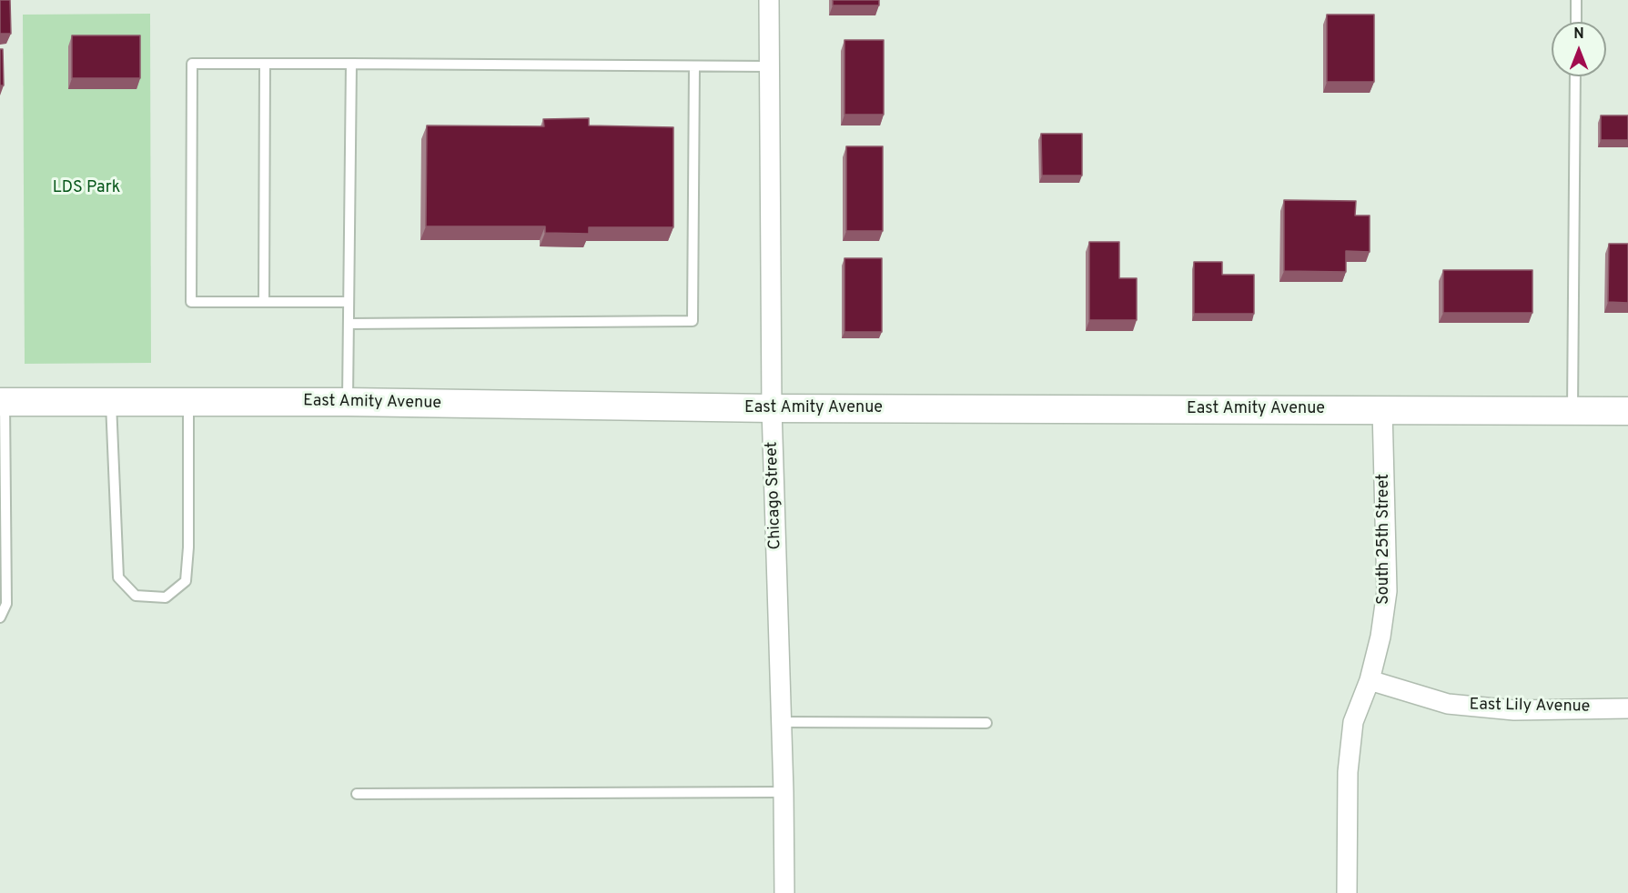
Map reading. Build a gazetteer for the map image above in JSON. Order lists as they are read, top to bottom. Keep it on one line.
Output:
{"streets":{"main road":["East Amity Avenue"],"street":["Chicago Street","South 25th Street","East Lily Avenue"]},"crossings":[["East Amity Avenue","Chicago Street"],["East Amity Avenue","South 25th Street"],["South 25th Street","East Lily Avenue"]],"parks":["LDS Park"],"north":"top"}
